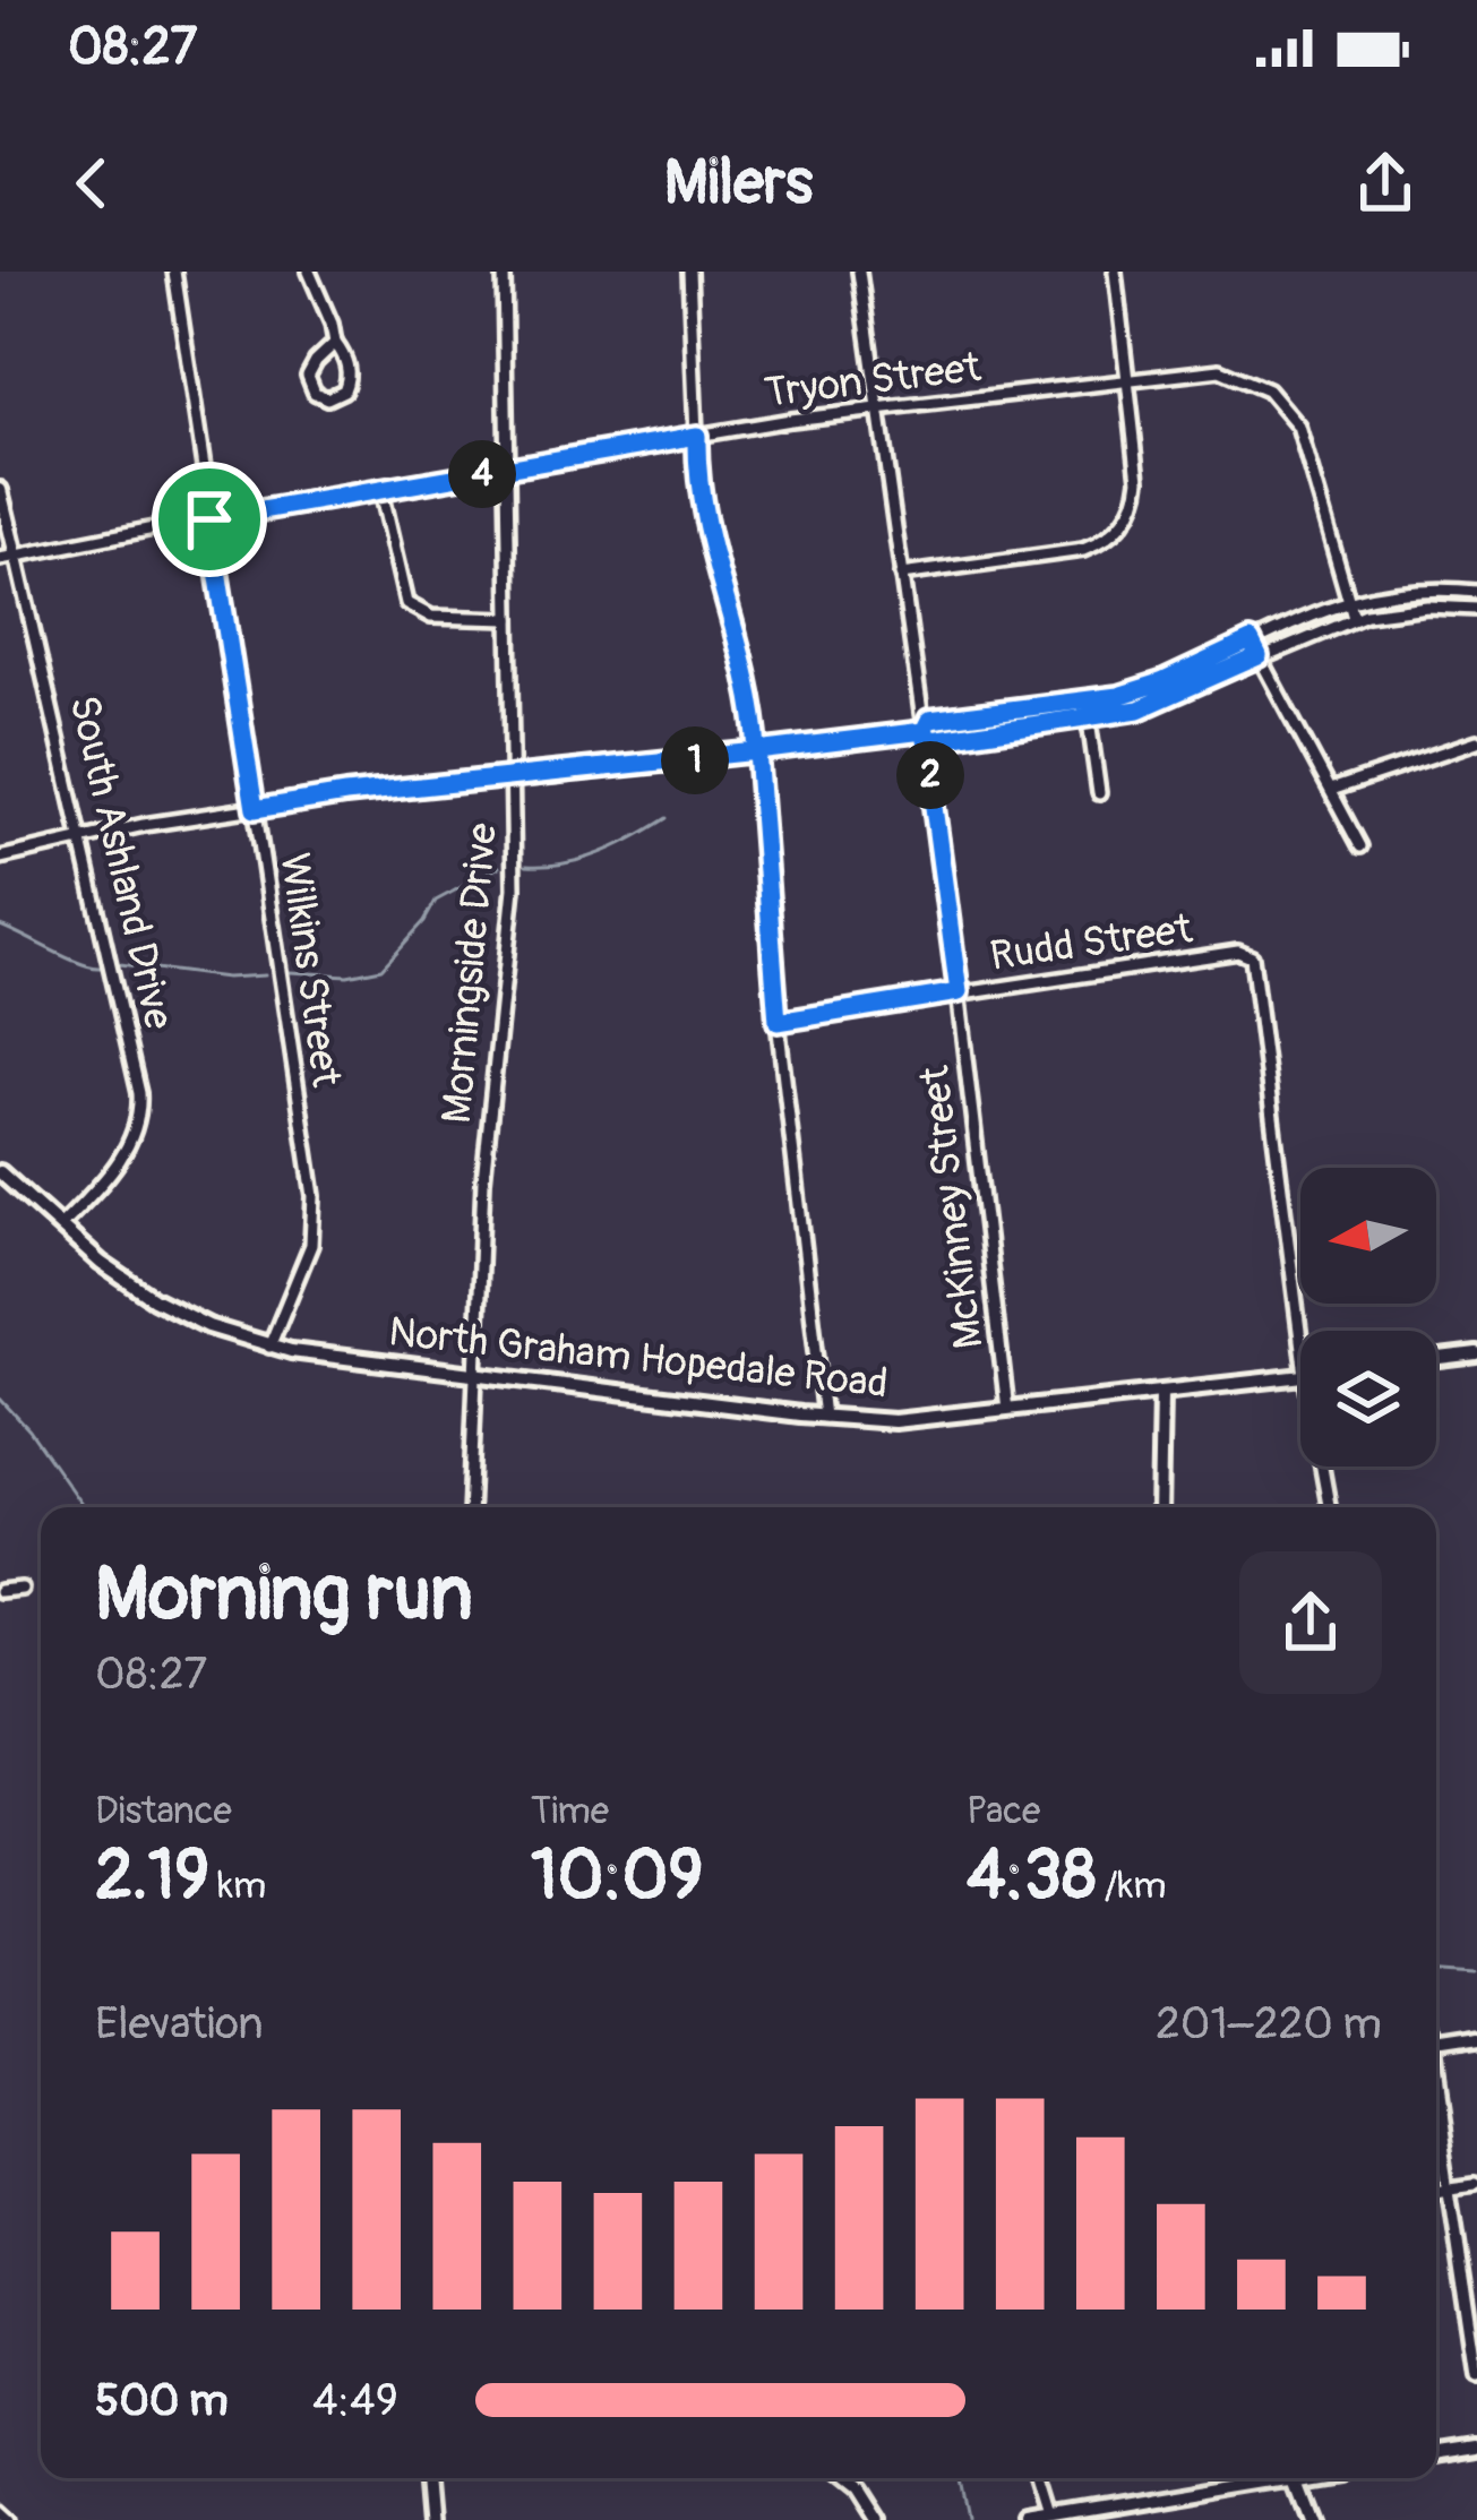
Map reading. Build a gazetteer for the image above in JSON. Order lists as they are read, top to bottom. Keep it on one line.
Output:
{"streets":{"street":["Tryon Street","South Ashland Drive","Rudd Street","Wilkins Street","Morningside Drive","McKinney Street","North Graham Hopedale Road"]},"crossings":[["Tryon Street","South Ashland Drive"],["Tryon Street","Wilkins Street"],["Tryon Street","Morningside Drive"],["Tryon Street","McKinney Street"],["South Ashland Drive","North Graham Hopedale Road"],["Rudd Street","McKinney Street"],["Wilkins Street","North Graham Hopedale Road"],["Morningside Drive","North Graham Hopedale Road"],["McKinney Street","North Graham Hopedale Road"]],"north":"left","page":{"status":"08:27","header":"Milers","pins":["4","1","2"],"heading":["Morning run","08:27"],"stats":[["Distance","2.19 km"],["Time","10:09"],["Pace","4:38 /km"]],"chart":["Elevation","201–220 m"],"list":[{"name":"500 m","note":"4:49"}]}}
